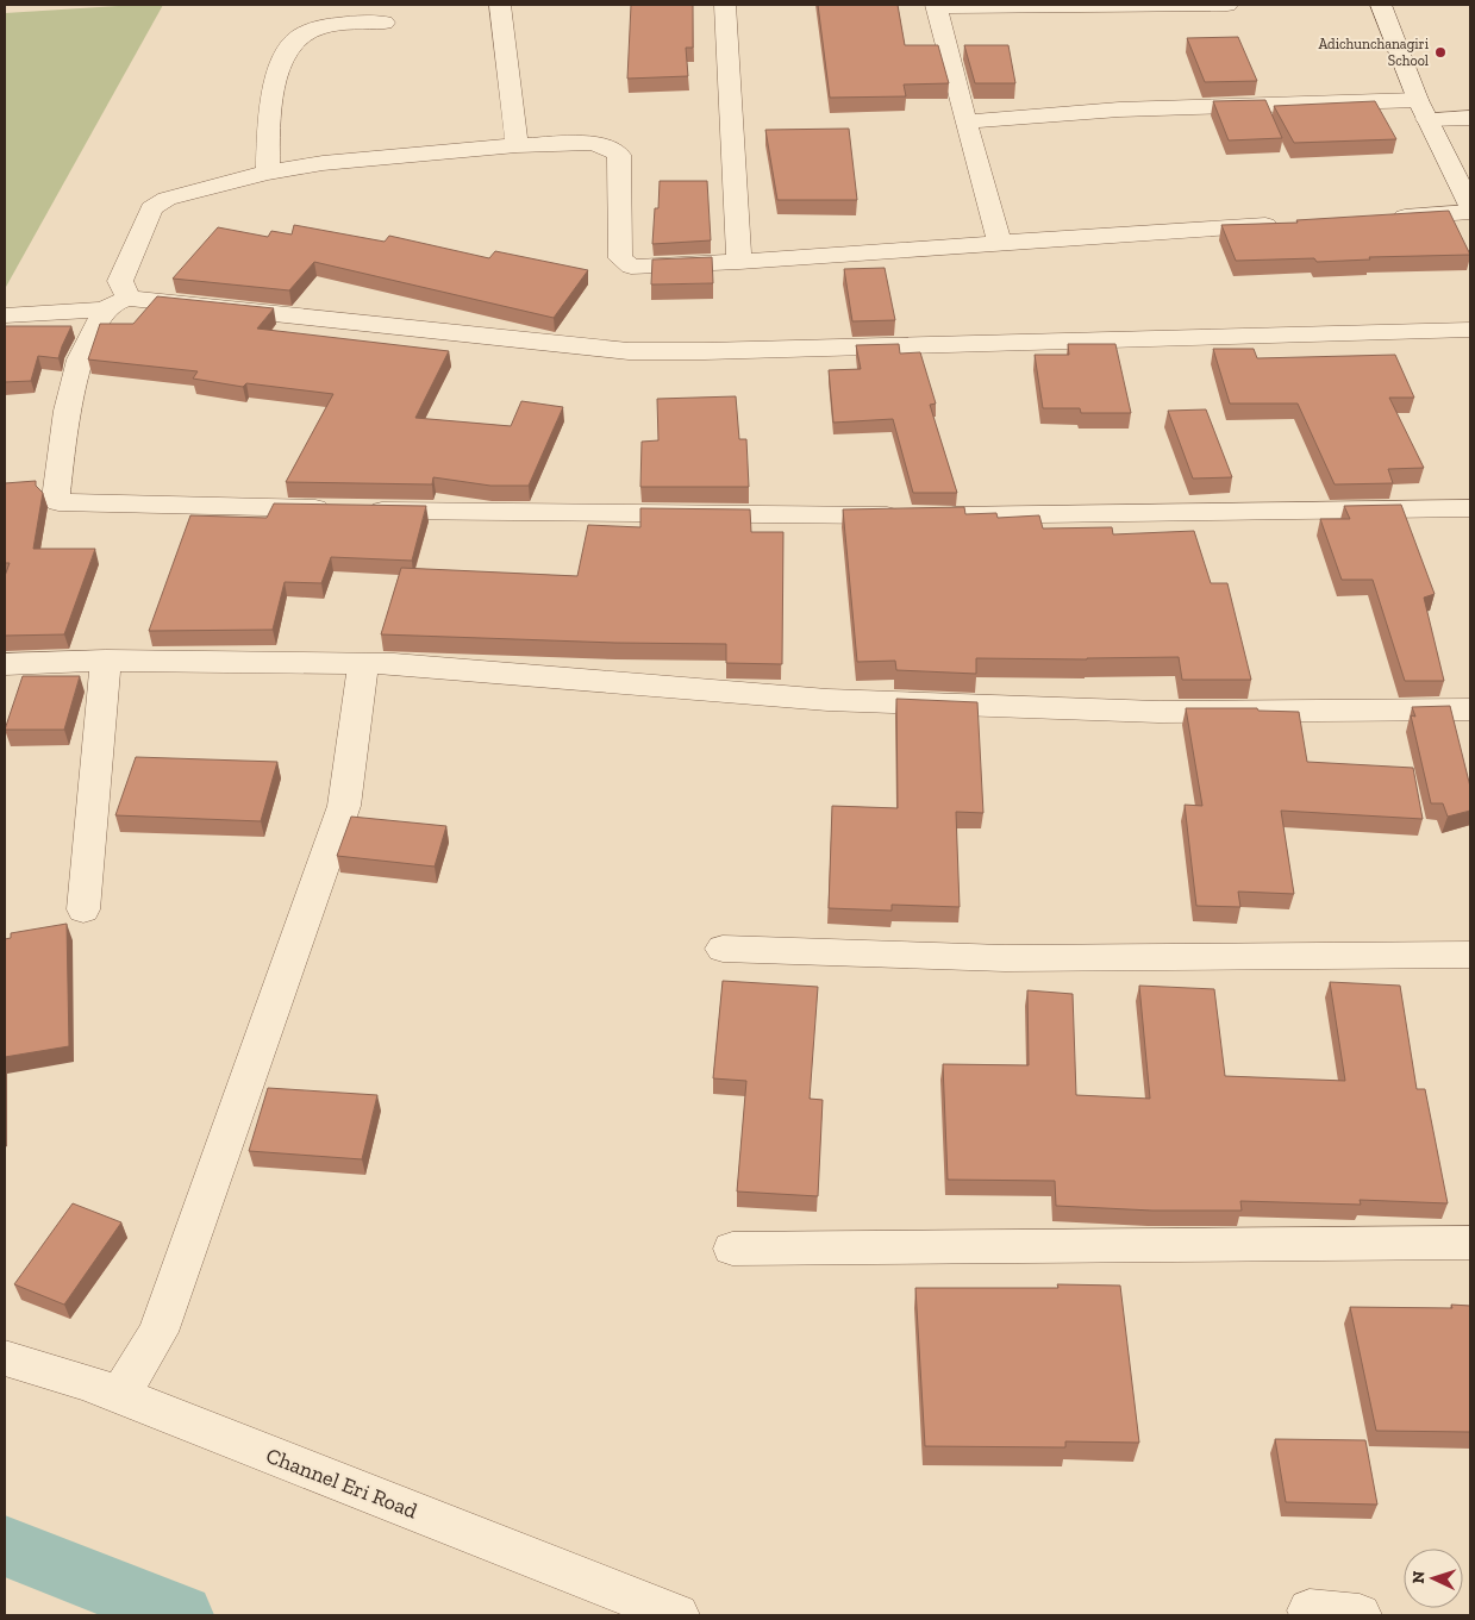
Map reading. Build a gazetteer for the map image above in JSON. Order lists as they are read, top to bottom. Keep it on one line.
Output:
{"streets":{"street":["Channel Eri Road"]},"places":["Adichunchanagiri School"],"north":"left"}
